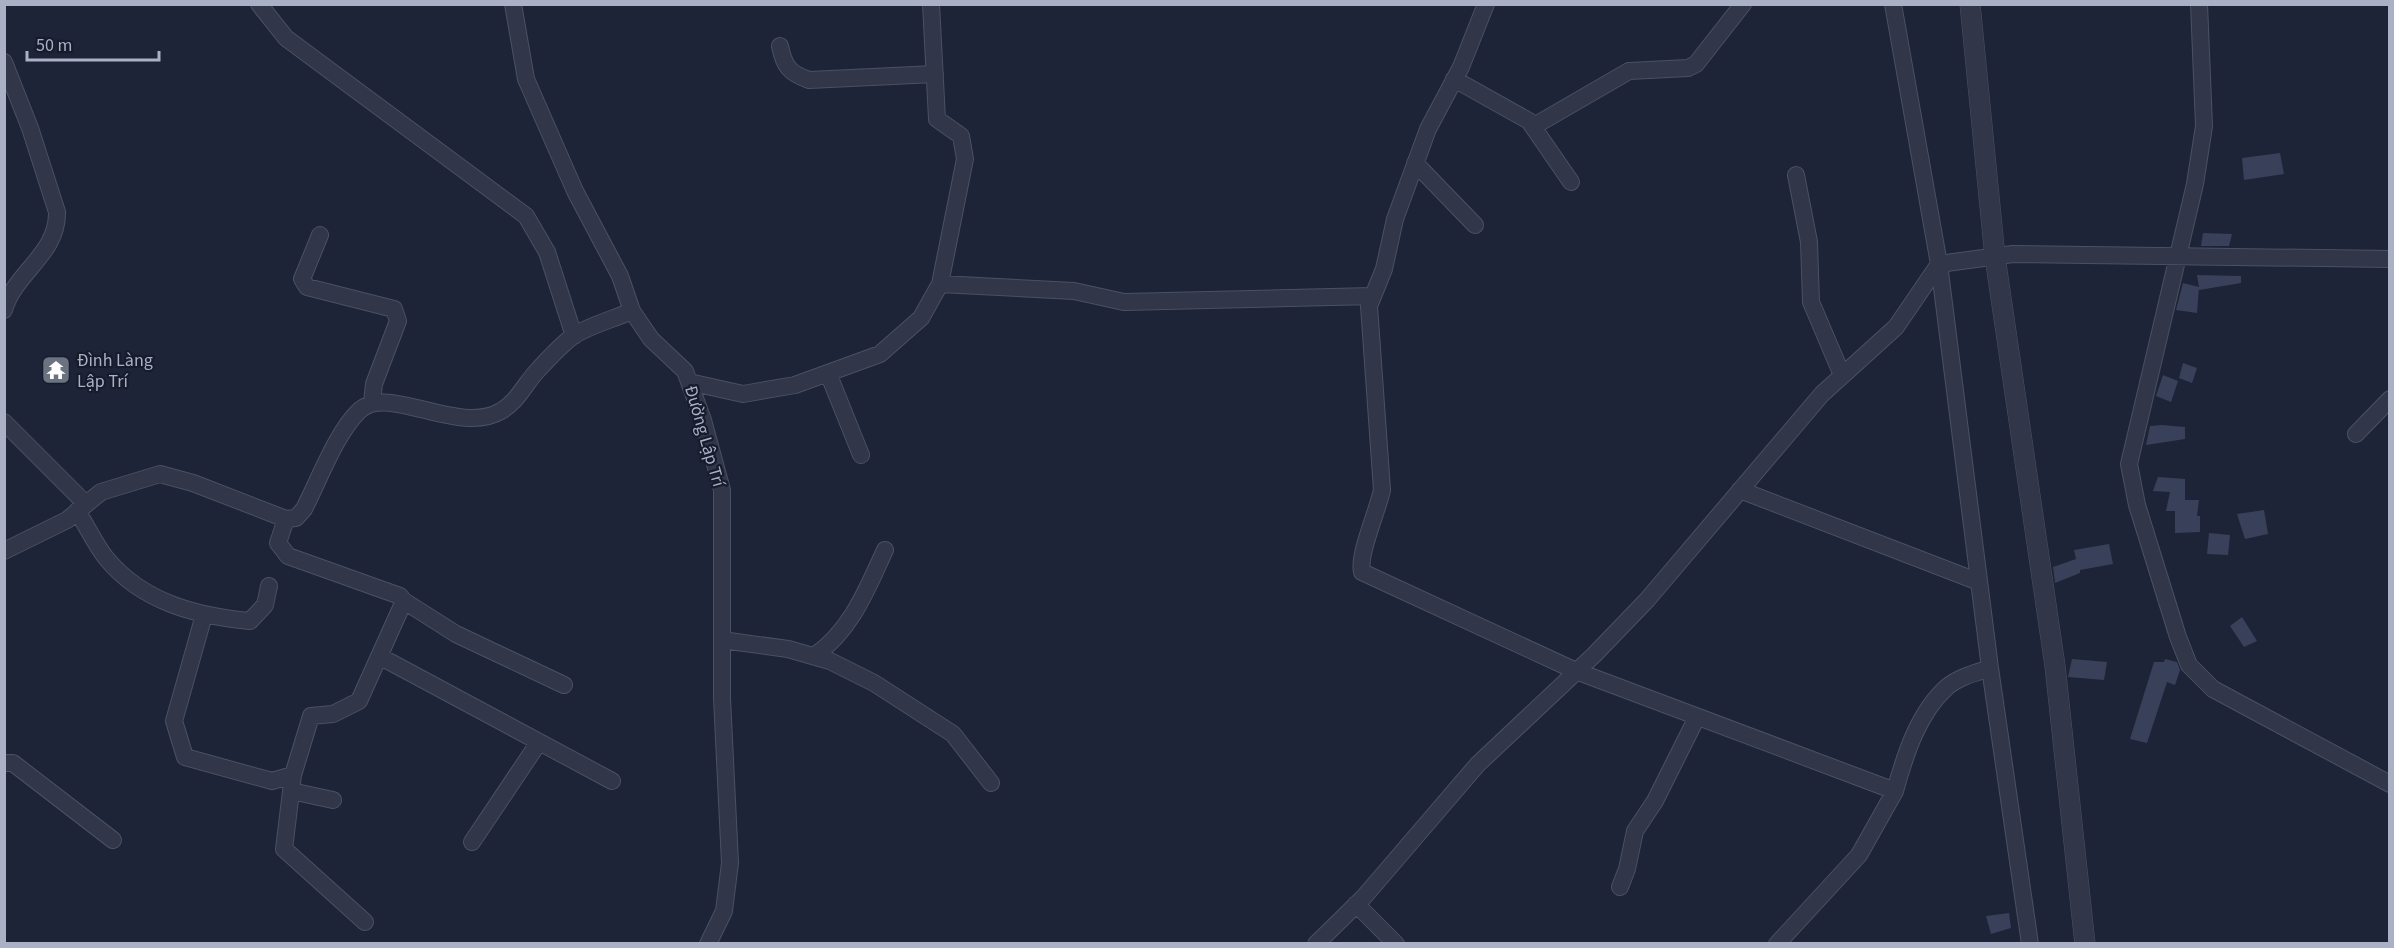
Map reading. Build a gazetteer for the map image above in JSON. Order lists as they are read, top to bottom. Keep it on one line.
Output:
{"streets":{"street":["Đường Lập Trí"]},"places":{"temple":["Đình Làng Lập Trí"]},"scale_bar":"50 m"}
